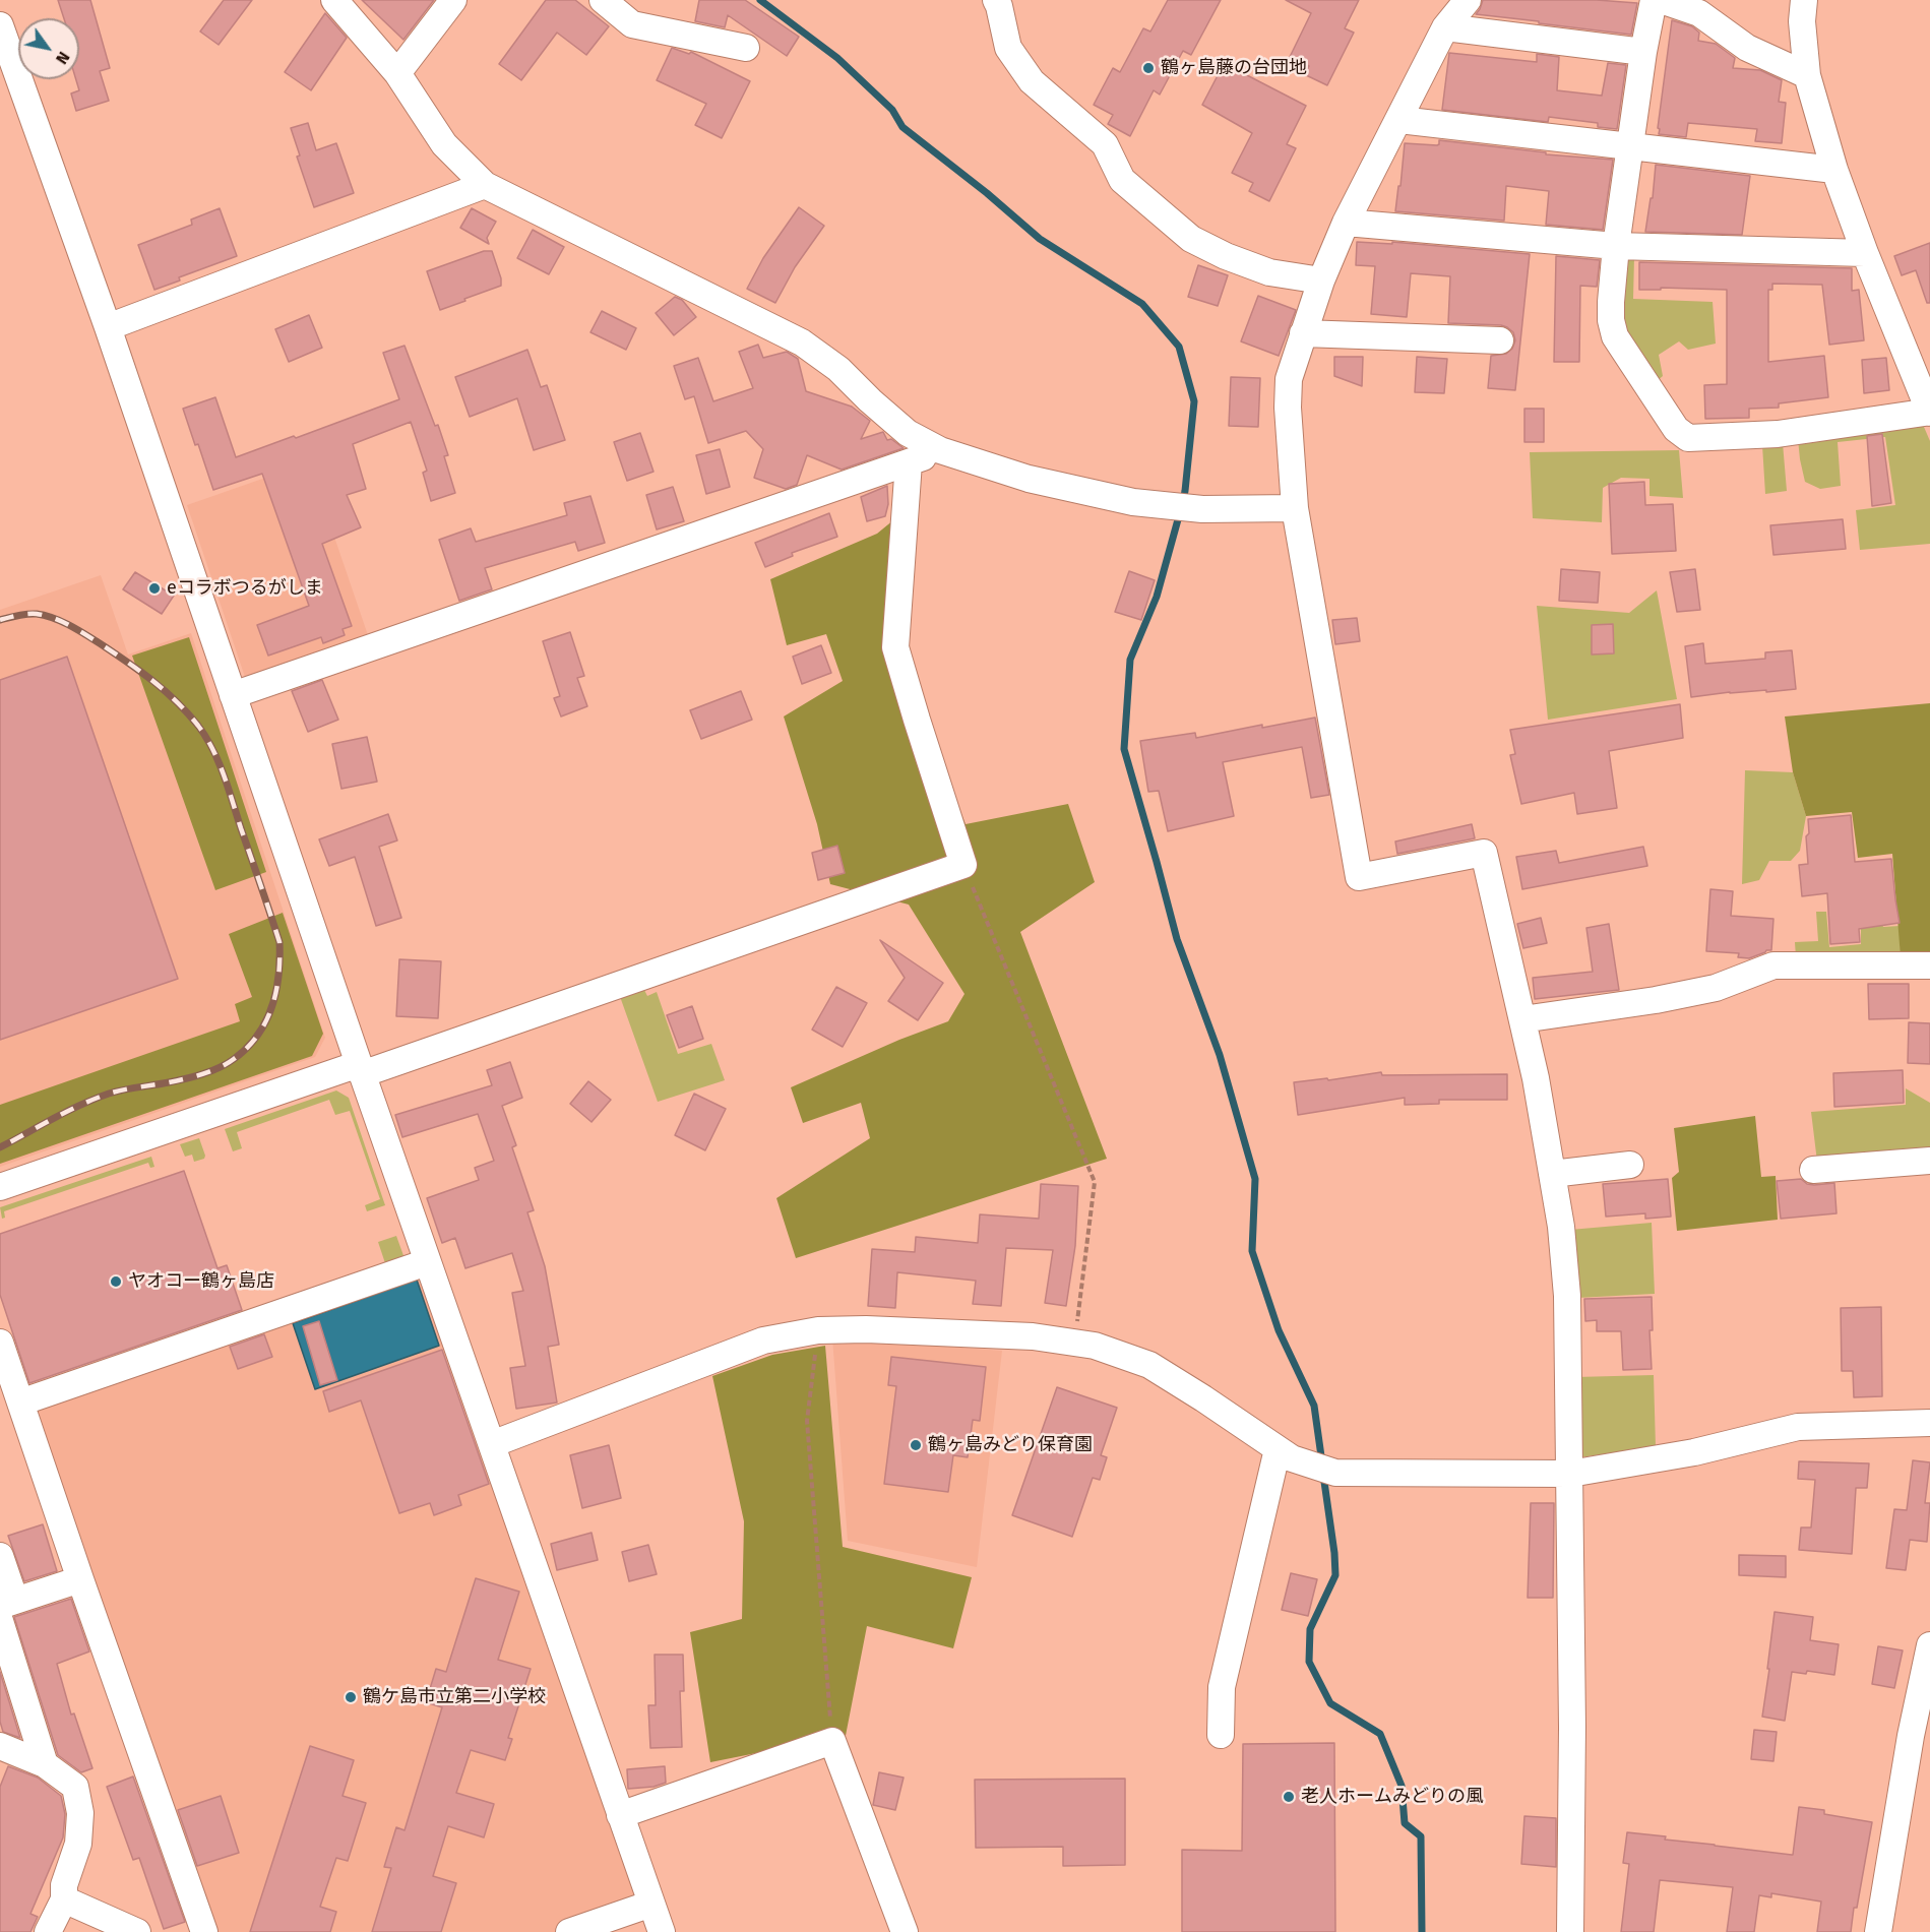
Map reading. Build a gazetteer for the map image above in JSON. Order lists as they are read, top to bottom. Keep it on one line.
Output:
{"places":["鶴ヶ島藤の台団地","eコラボつるがしま","ヤオコー鶴ヶ島店","鶴ヶ島みどり保育園","鶴ケ島市立第二小学校","老人ホームみどりの風"],"north":"bottom right"}
